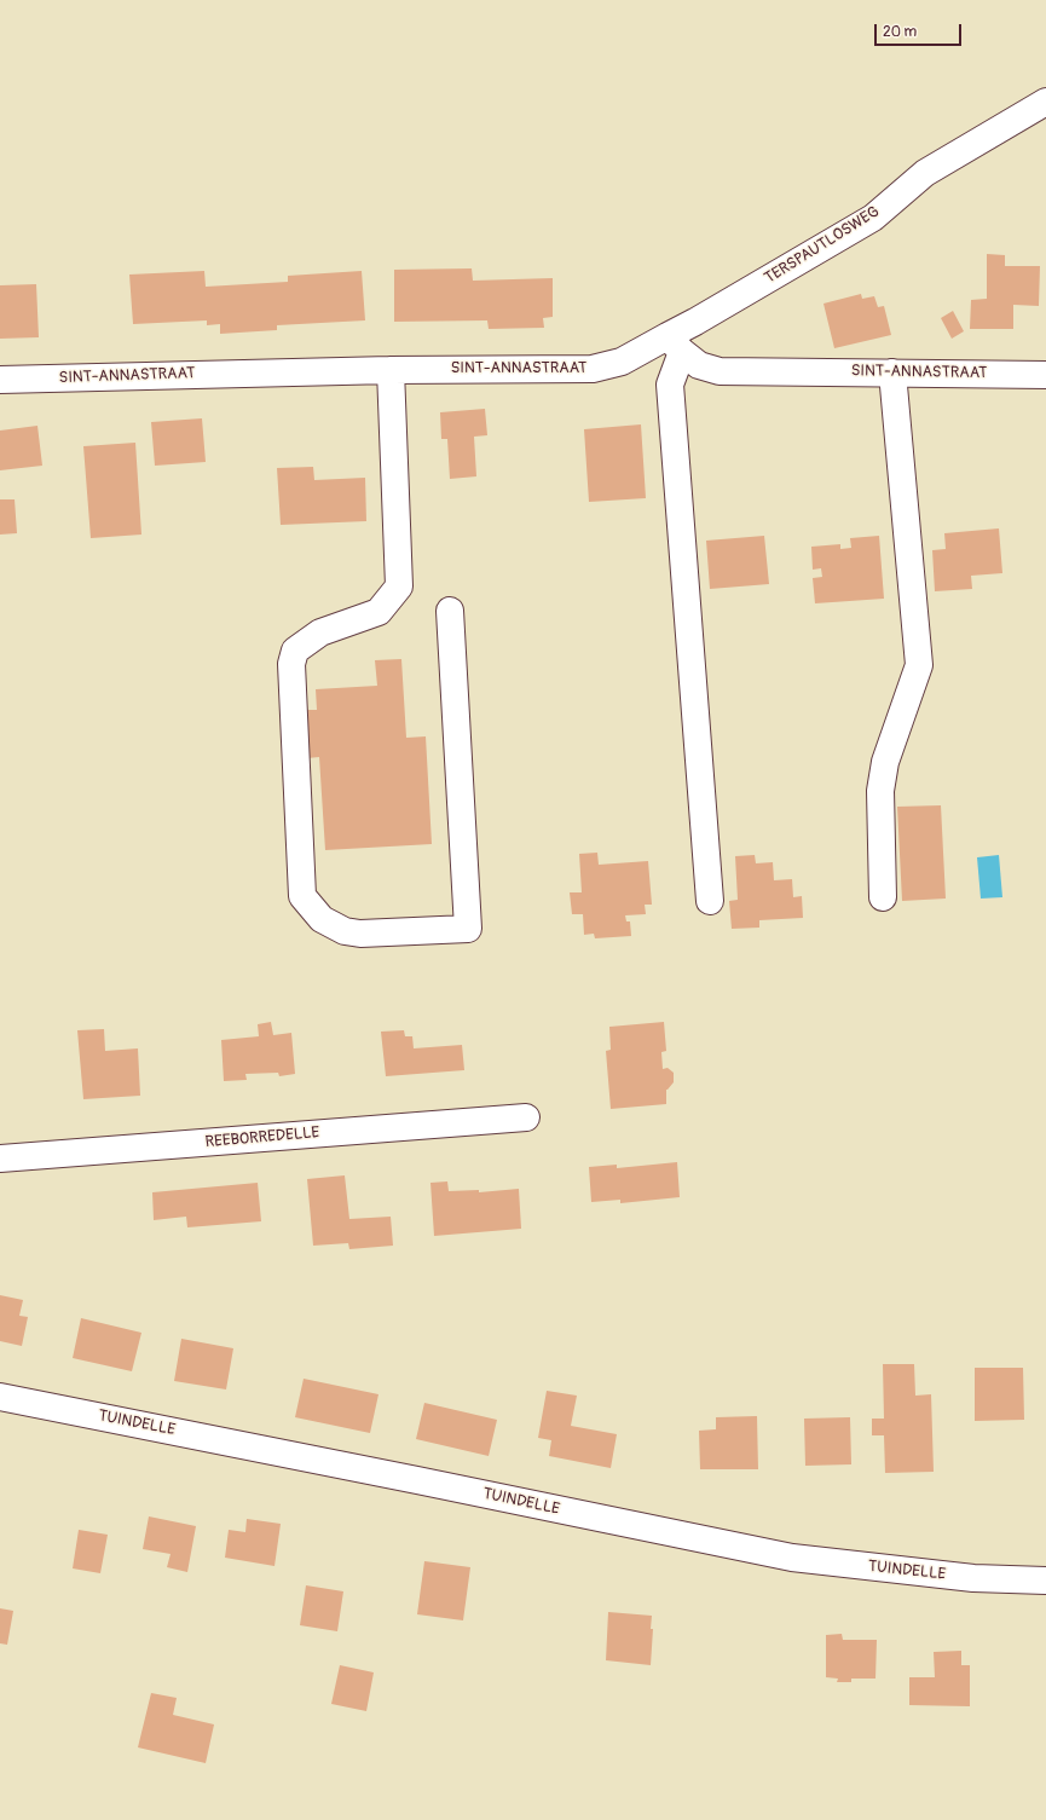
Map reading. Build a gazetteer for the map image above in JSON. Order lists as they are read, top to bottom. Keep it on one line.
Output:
{"streets":{"street":["TERSPAUTLOSWEG","SINT-ANNASTRAAT","REEBORREDELLE","TUINDELLE"]},"crossings":[["TERSPAUTLOSWEG","SINT-ANNASTRAAT"]],"scale_bar":"20 m"}
